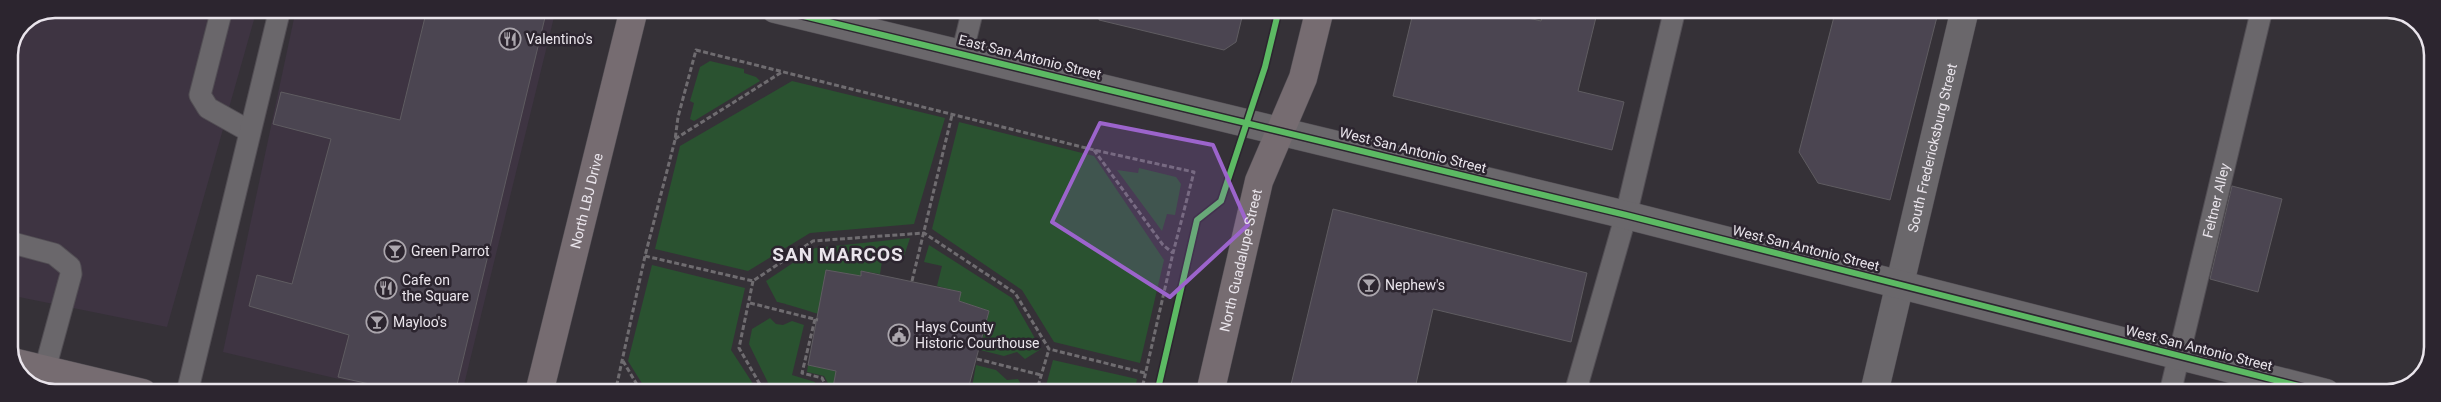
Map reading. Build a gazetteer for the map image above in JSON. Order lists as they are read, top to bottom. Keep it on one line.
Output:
{"streets":{"main road":["North LBJ Drive","North Guadalupe Street"],"street":["East San Antonio Street","South Fredericksburg Street","West San Antonio Street"],"lane":["Feltner Alley"]},"crossings":[["East San Antonio Street","West San Antonio Street"],["East San Antonio Street","North Guadalupe Street"],["South Fredericksburg Street","West San Antonio Street"],["West San Antonio Street","Feltner Alley"],["West San Antonio Street","North Guadalupe Street"]],"districts":["SAN MARCOS"],"places":{"restaurant":["Valentino's","Cafe on the Square"],"bar":["Green Parrot","Nephew's","Mayloo's"],"public building":["Hays County Historic Courthouse"]}}
